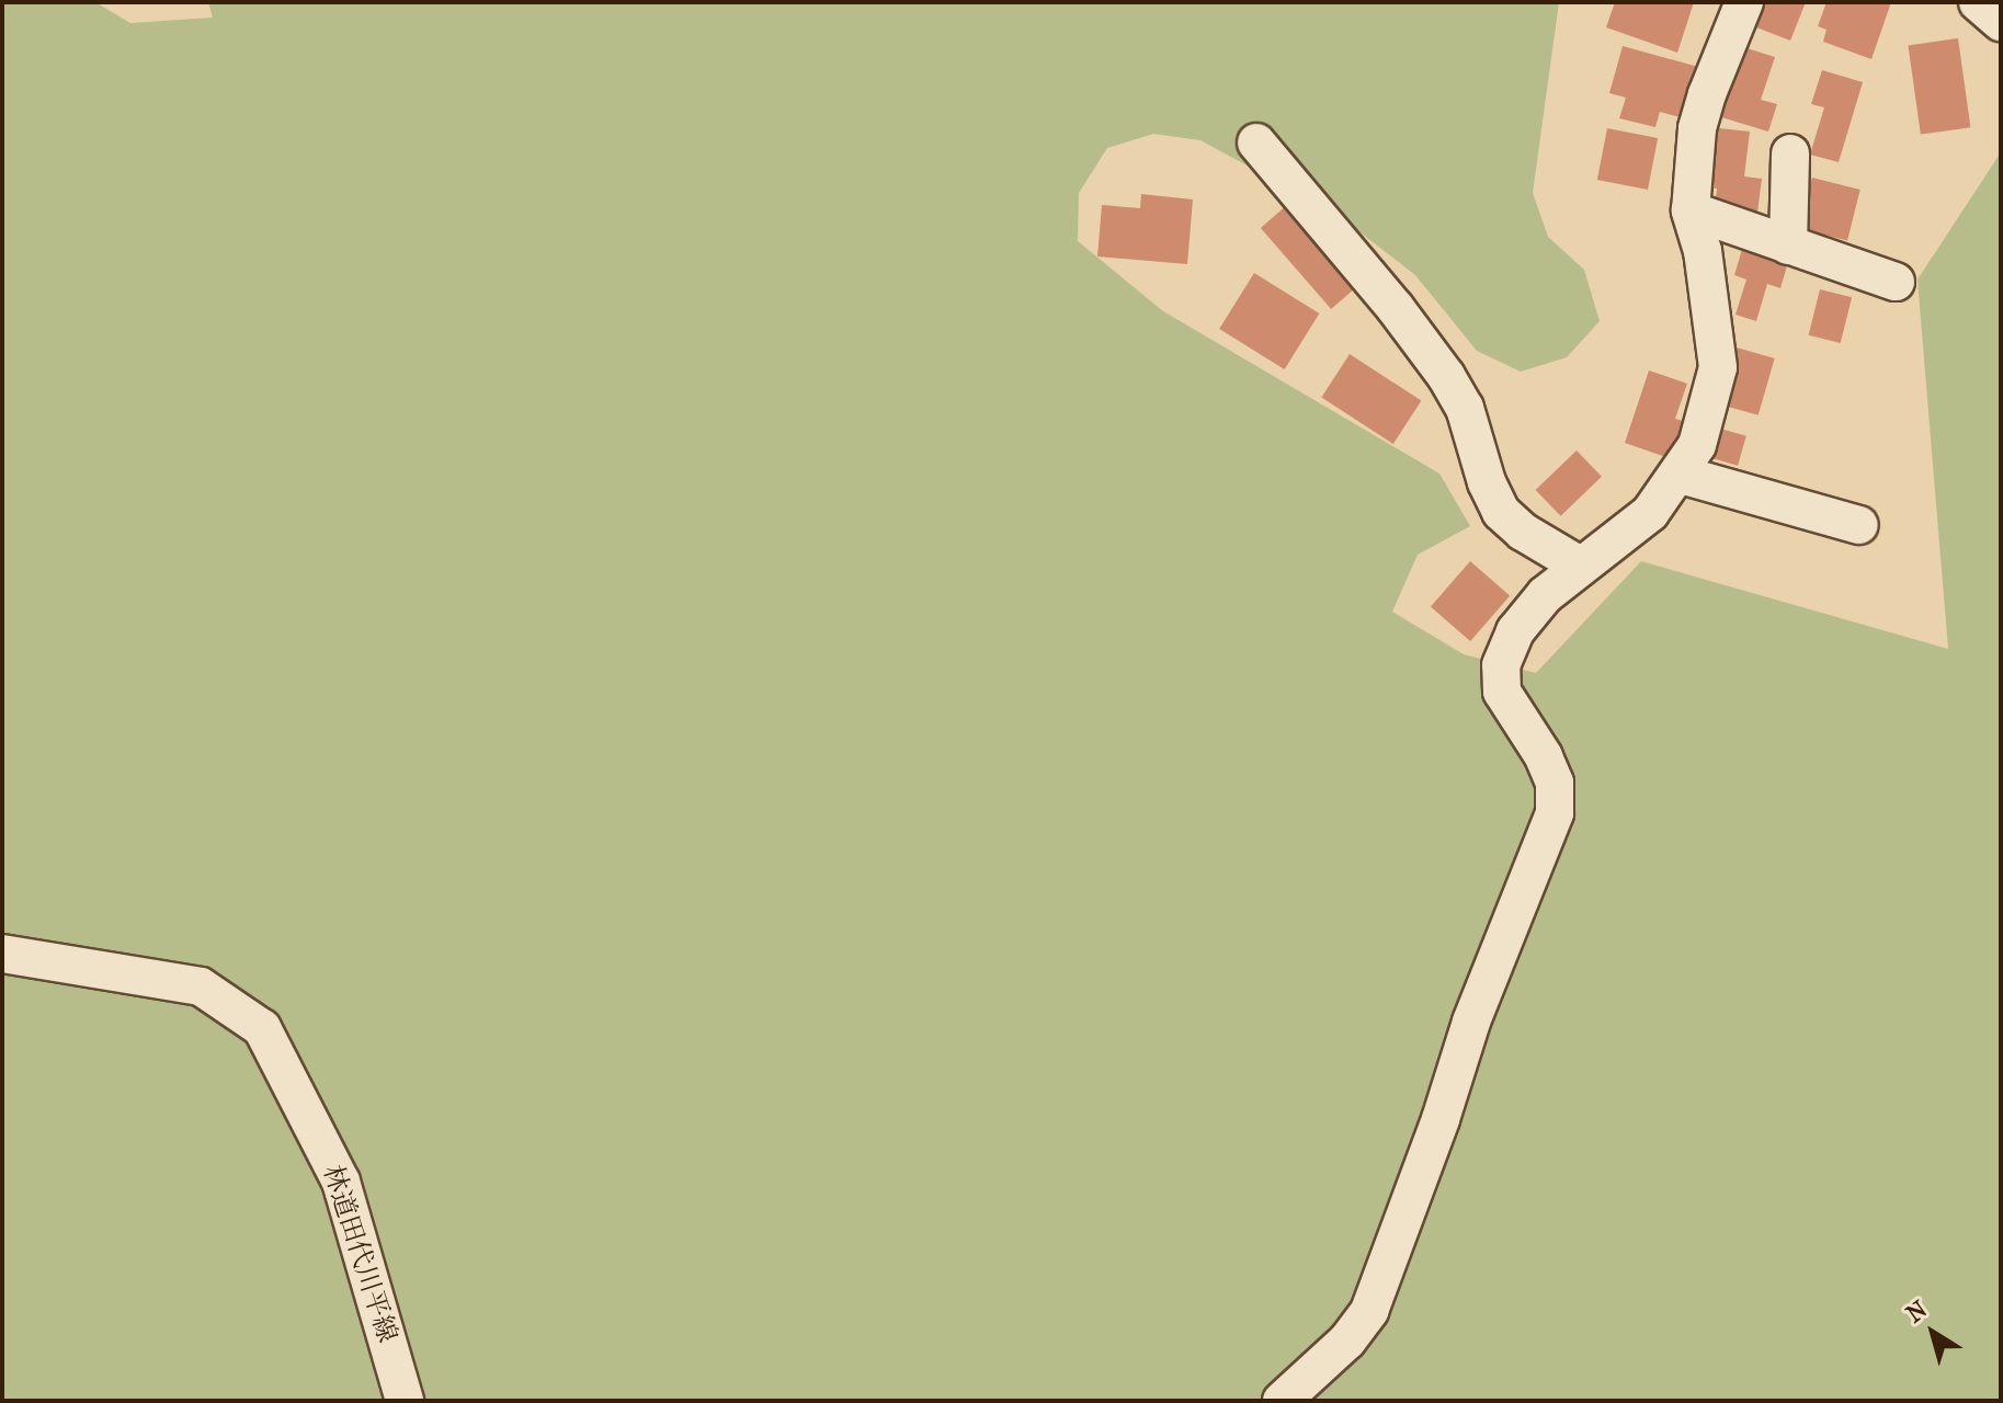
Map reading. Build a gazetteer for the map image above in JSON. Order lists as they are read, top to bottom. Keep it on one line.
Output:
{"streets":{"street":["林道田代川平線"]},"north":"top left"}
